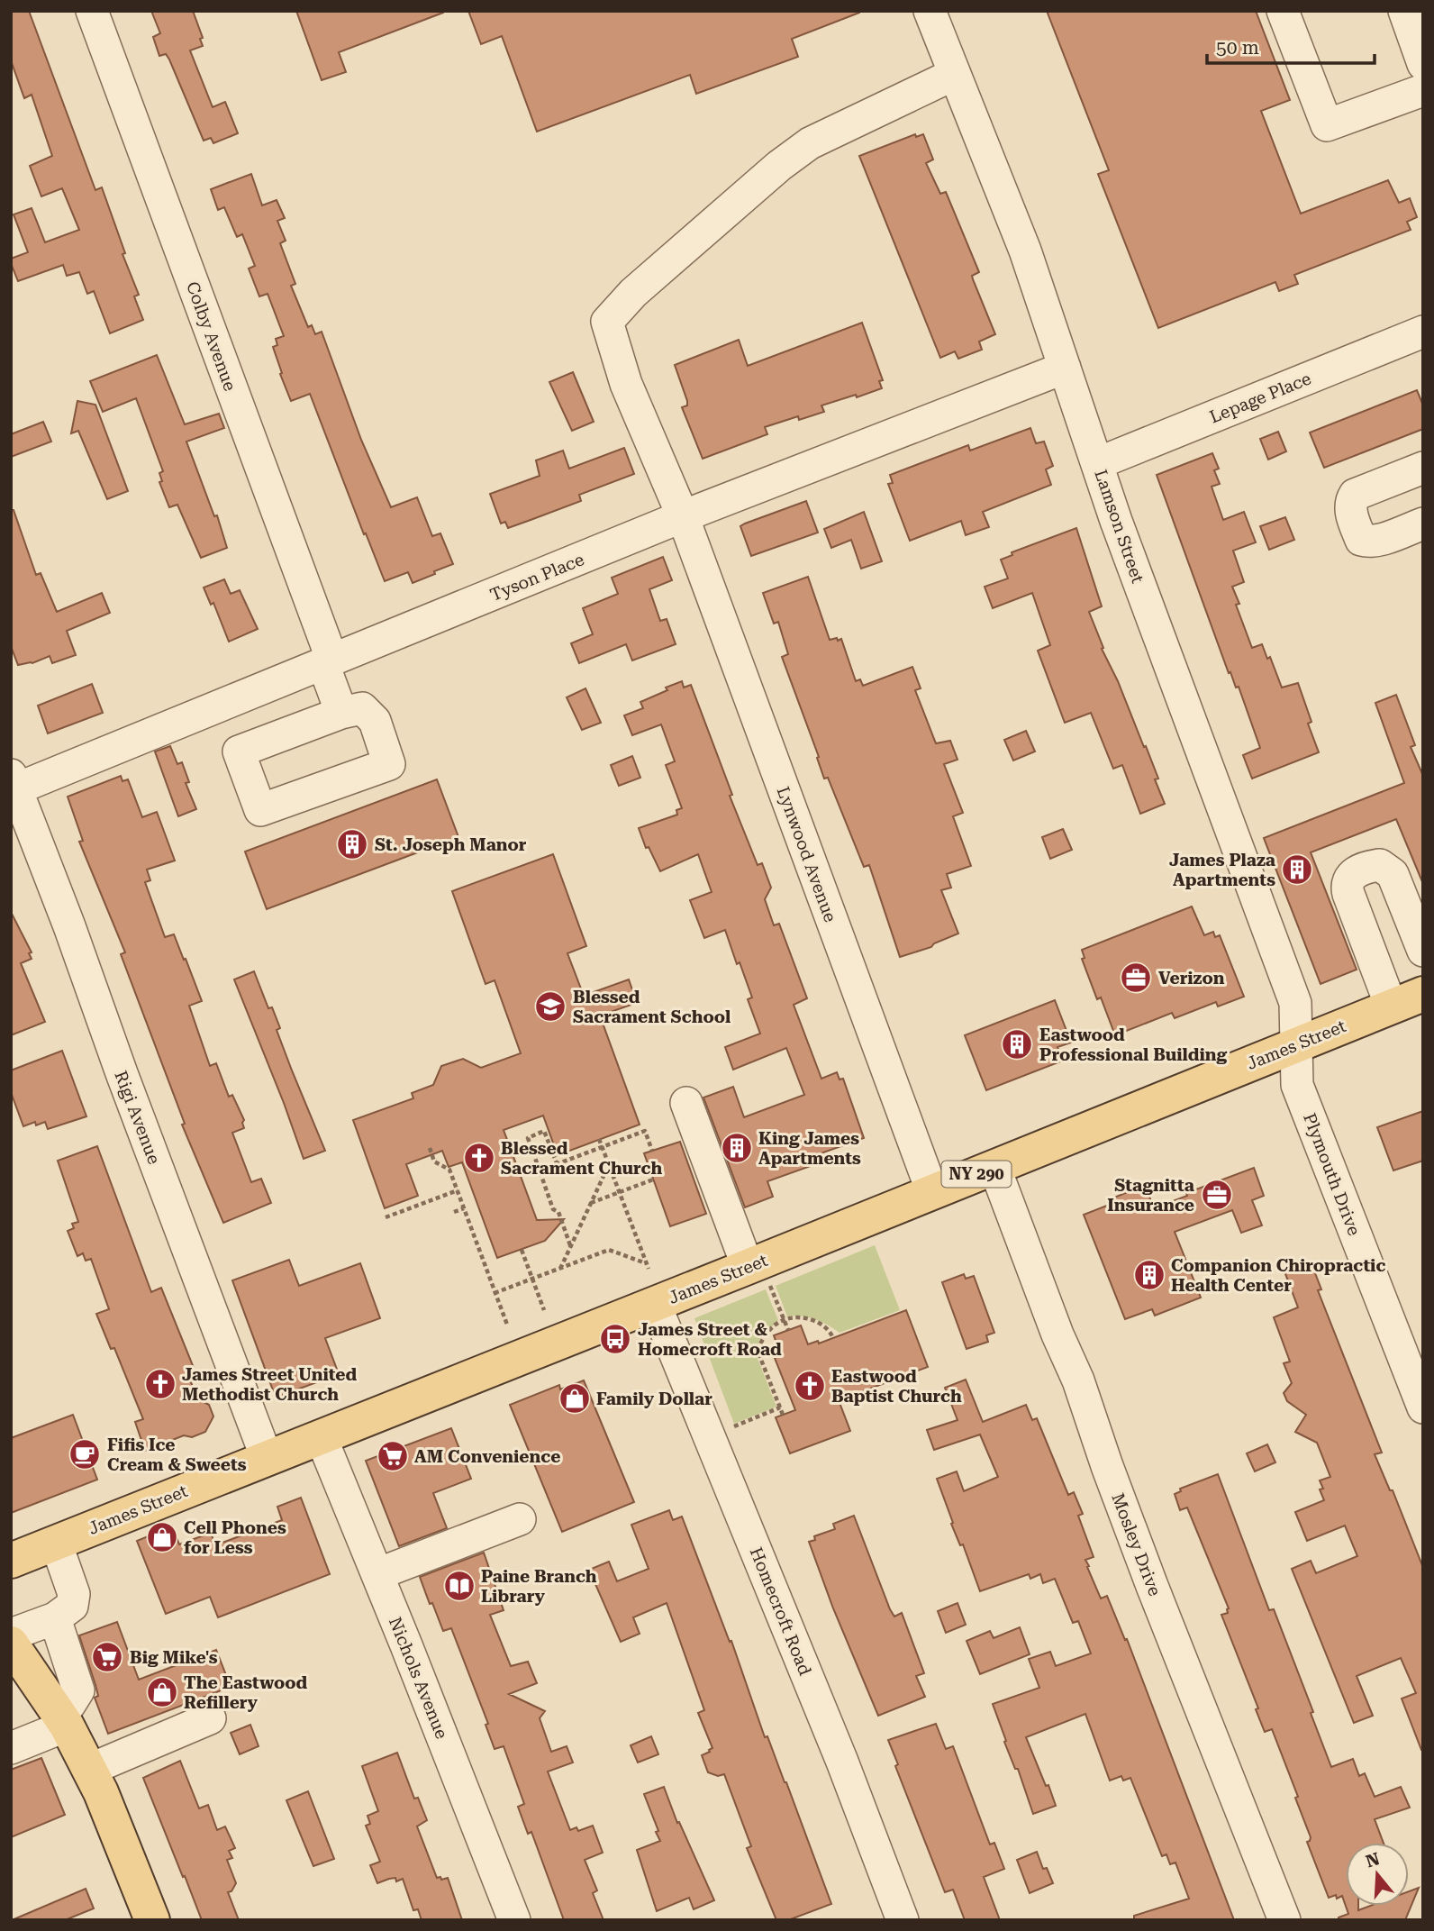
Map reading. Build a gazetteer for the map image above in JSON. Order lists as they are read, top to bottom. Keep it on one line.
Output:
{"streets":{"main road":["James Street","NY 290"],"street":["Colby Avenue","Lepage Place","Lamson Street","Tyson Place","Lynwood Avenue","Rigi Avenue","Plymouth Drive","Mosley Drive","Homecroft Road","Nichols Avenue"]},"crossings":[["Colby Avenue","Tyson Place"],["Lepage Place","Lamson Street"],["Lamson Street","Tyson Place"],["Lamson Street","Lynwood Avenue"],["Lamson Street","James Street"],["Lamson Street","Plymouth Drive"],["Tyson Place","Lynwood Avenue"],["Tyson Place","Rigi Avenue"],["Lynwood Avenue","James Street"],["James Street","Rigi Avenue"],["James Street","Plymouth Drive"],["James Street","Mosley Drive"],["James Street","Homecroft Road"],["James Street","Nichols Avenue"]],"places":{"building":["St. Joseph Manor","James Plaza Apartments","Eastwood Professional Building","King James Apartments","Companion Chiropractic Health Center"],"office":["Verizon","Stagnitta Insurance"],"school or university":["Blessed Sacrament School"],"church":["Blessed Sacrament Church","James Street United Methodist Church","Eastwood Baptist Church"],"bus stop":["James Street & Homecroft Road"],"shop":["Family Dollar","Cell Phones for Less","The Eastwood Refillery"],"cafe":["Fifis Ice Cream & Sweets"],"supermarket":["AM Convenience","Big Mike's"],"library":["Paine Branch Library"]},"scale_bar":"50 m","north":"top"}
